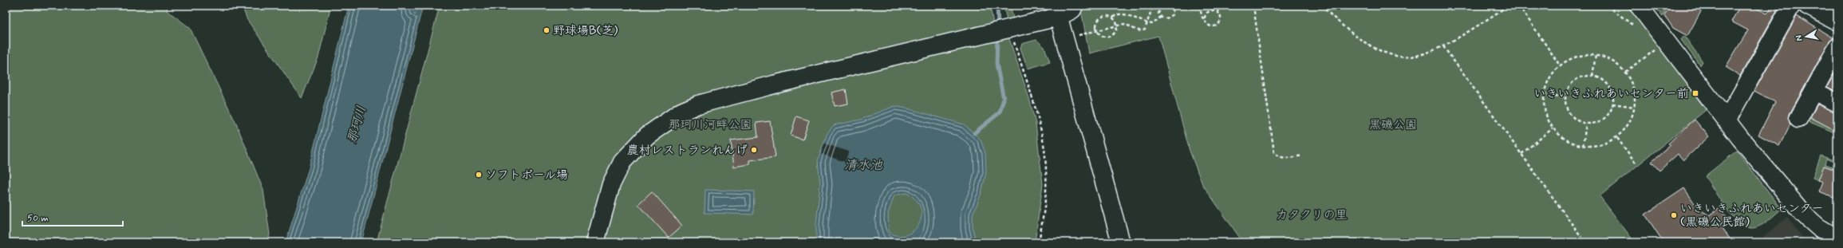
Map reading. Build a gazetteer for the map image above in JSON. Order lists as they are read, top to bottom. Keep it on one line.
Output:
{"water":["那珂川","清水池"],"parks":["那珂川河畔公園","黒磯公園","カタクリの里"],"places":{"other":["野球場B(芝)","農村レストランれんげ","ソフトボール場","いきいきふれあいセンター (黒磯公民館)"],"transit":["いきいきふれあいセンター前"]},"scale_bar":"50 m","north":"left"}
